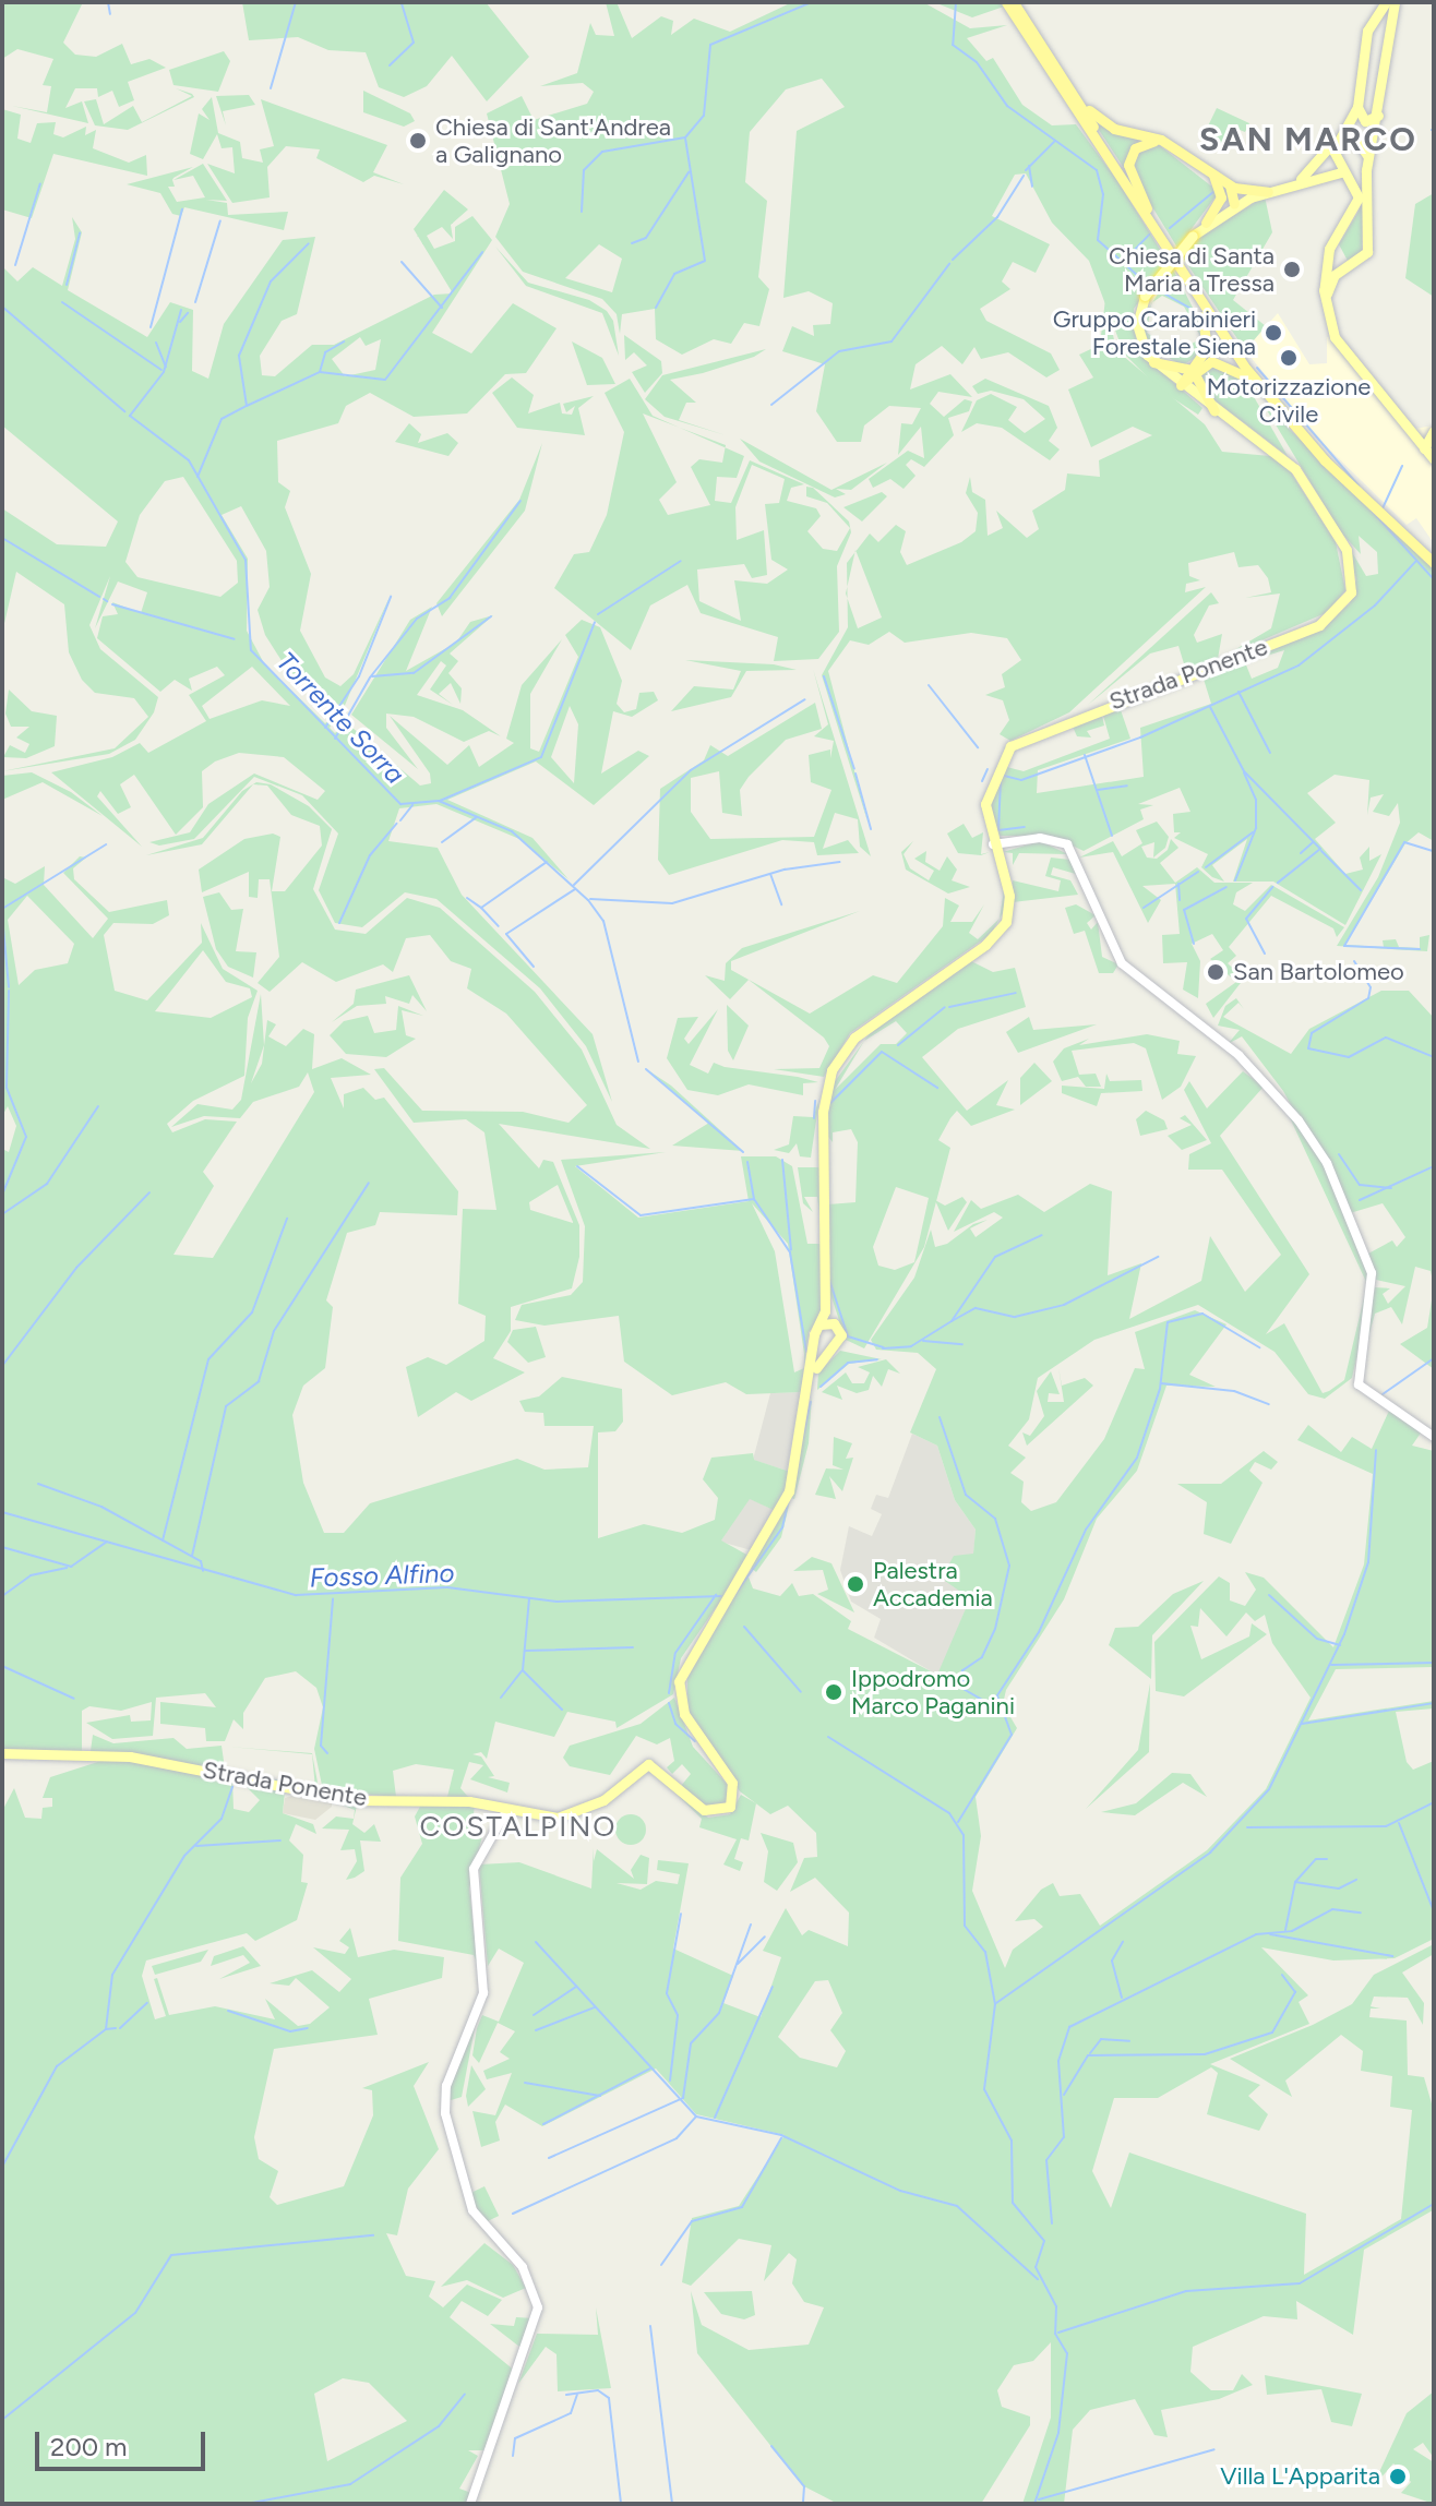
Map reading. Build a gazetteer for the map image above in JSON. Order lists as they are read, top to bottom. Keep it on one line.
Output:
{"streets":{"main road":["Strada Ponente"]},"districts":["SAN MARCO","COSTALPINO"],"water":["Torrente Sorra","Fosso Alfino"],"places":["Chiesa di Sant'Andrea a Galignano","Chiesa di Santa Maria a Tressa","Gruppo Carabinieri Forestale Siena","Motorizzazione Civile","San Bartolomeo","Palestra Accademia","Ippodromo Marco Paganini","Villa L'Apparita"],"scale_bar":"200 m"}
